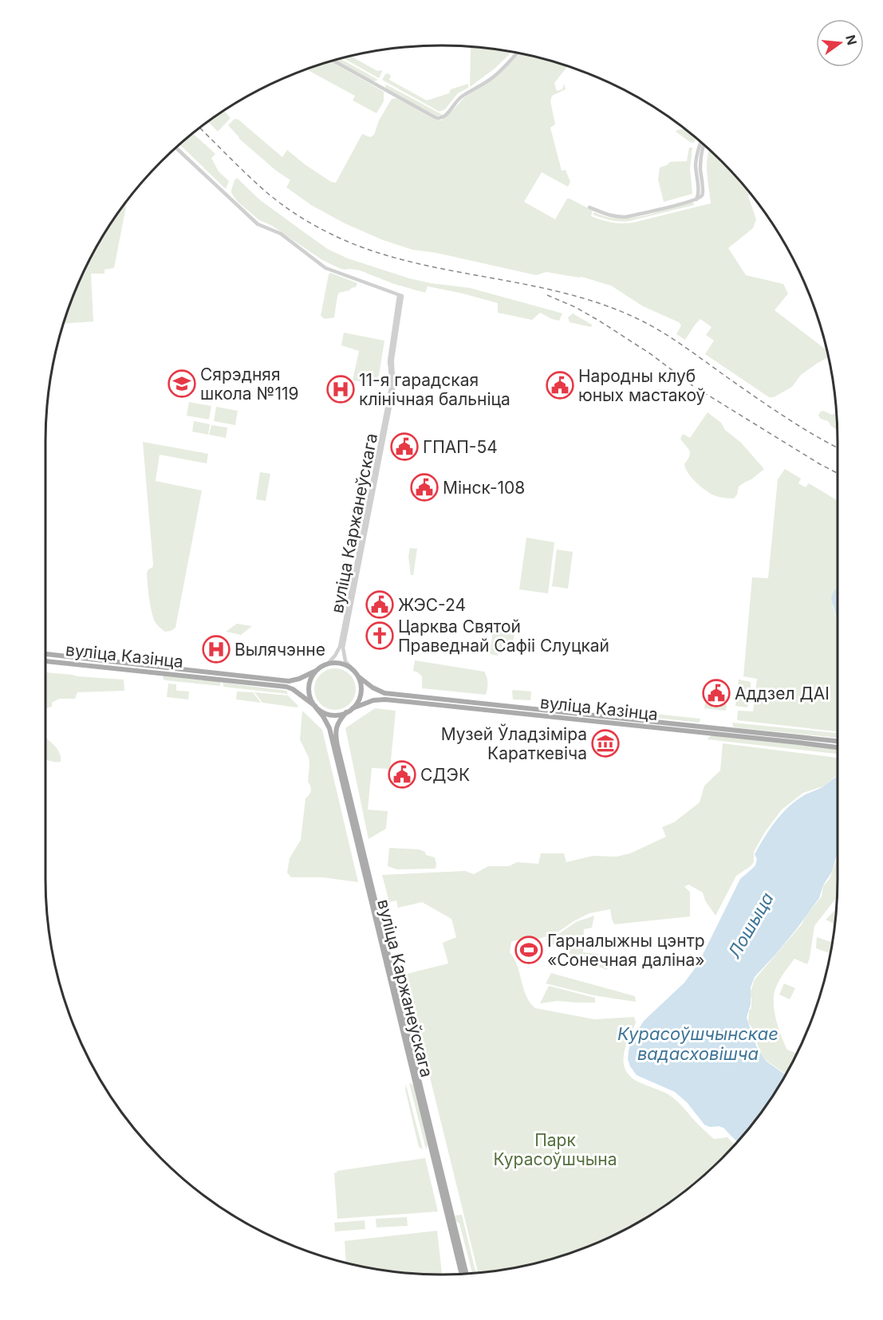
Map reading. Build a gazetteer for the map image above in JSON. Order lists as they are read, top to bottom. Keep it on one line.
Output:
{"streets":{"main road":["вуліца Каржанеўскага","вуліца Казінца"]},"crossings":[["вуліца Каржанеўскага","вуліца Казінца"]],"water":["Лошыца","Курасоўшчынскае вадасховішча"],"parks":["Парк Курасоўшчына"],"places":{"school or university":["Сярэдняя школа №119"],"public building":["Народны клуб юных мастакоў","ГПАП-54","Мінск-108","ЖЭС-24","Аддзел ДАІ","СДЭК"],"hospital":["11-я гарадская клінічная бальніца","Вылячэнне"],"church":["Царква Святой Праведнай Сафіі Слуцкай"],"museum":["Музей Ўладзіміра Караткевіча"],"sports":["Гарналыжны цэнтр «Сонечная даліна»"]},"north":"right"}
